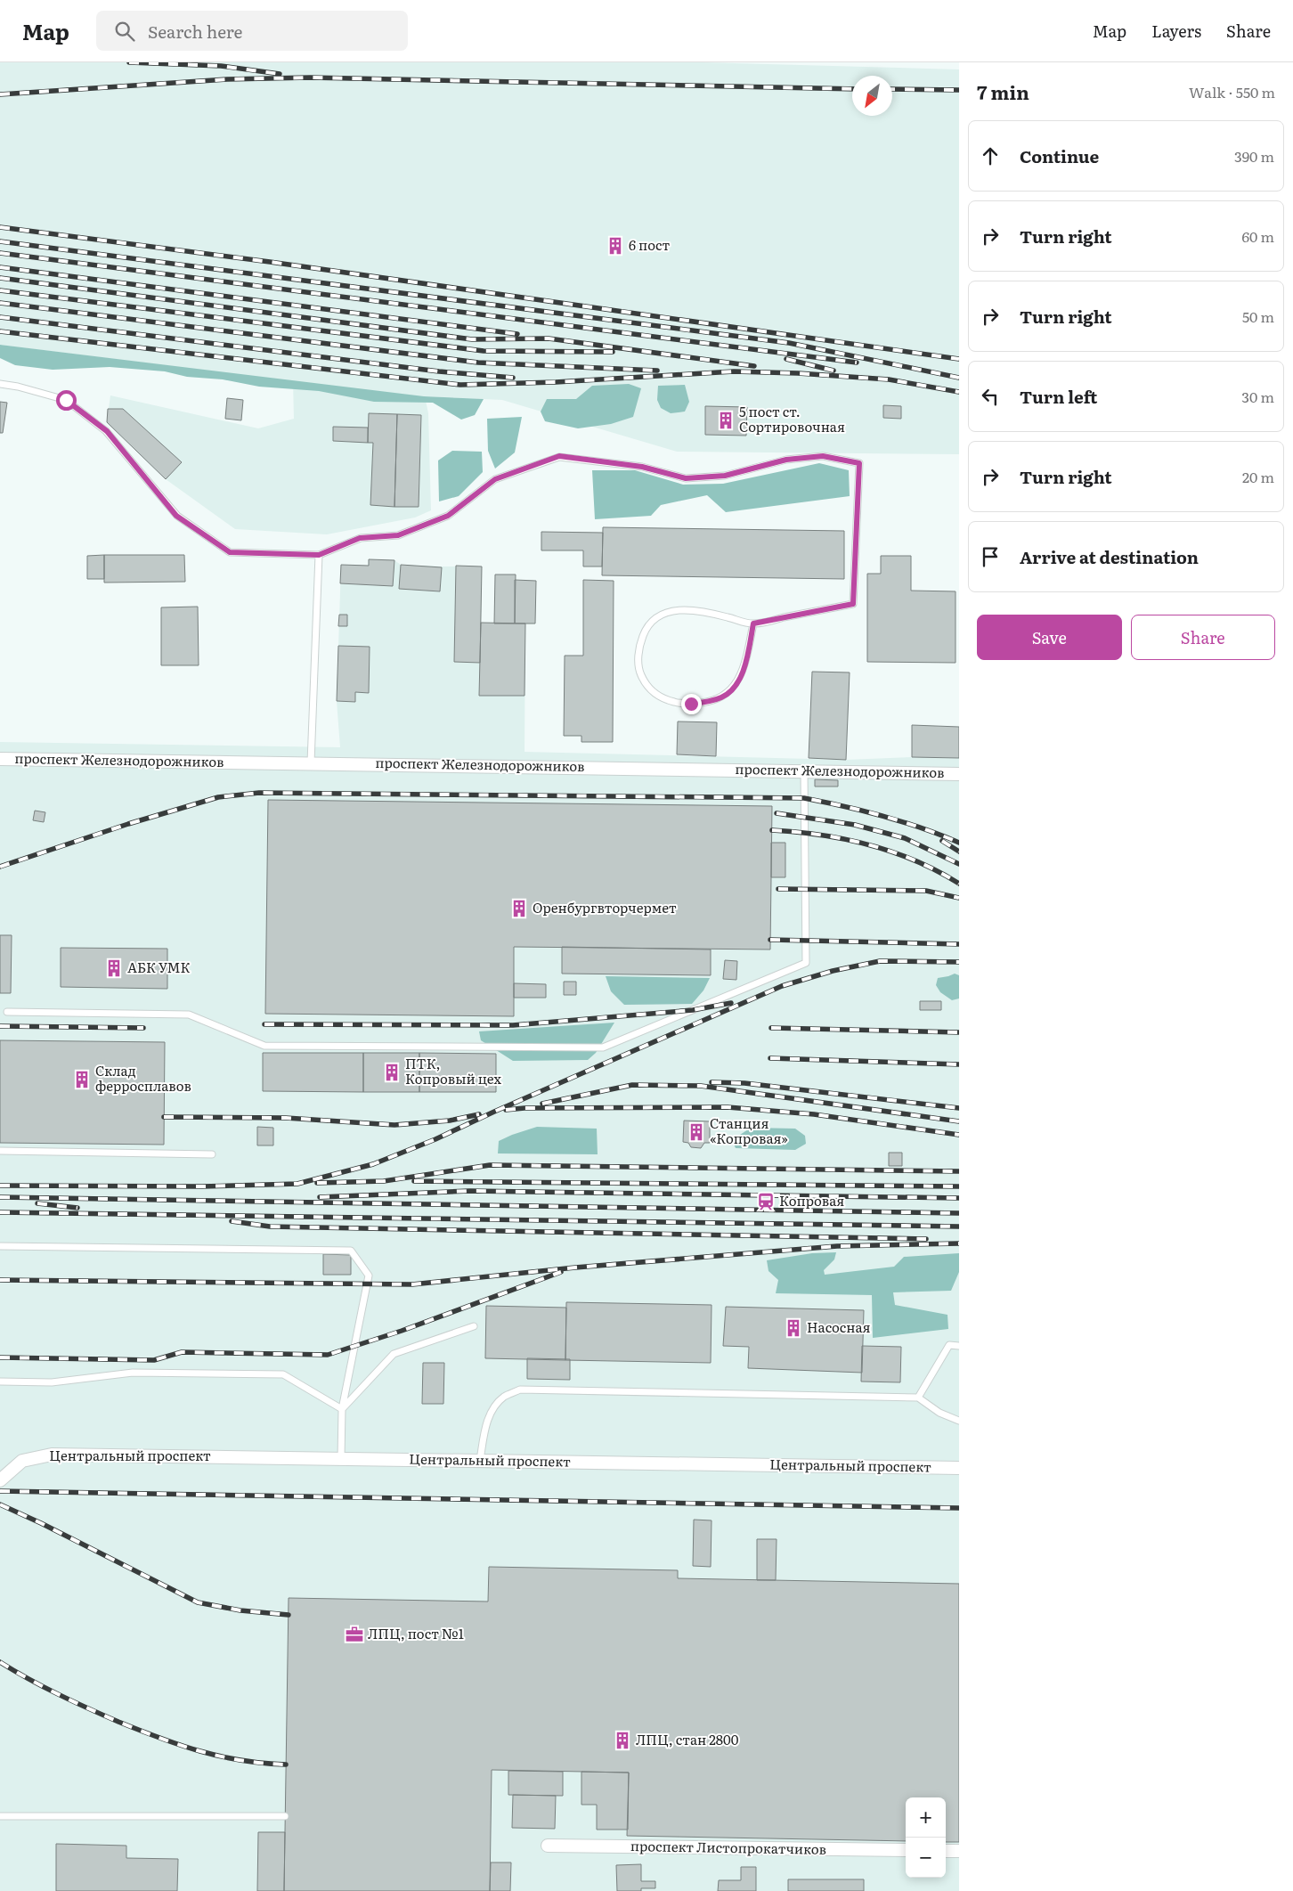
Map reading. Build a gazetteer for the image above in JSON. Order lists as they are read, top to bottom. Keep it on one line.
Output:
{"streets":{"street":["проспект Железнодорожников","Центральный проспект","проспект Листопрокатчиков"]},"places":{"building":["6 пост","5 пост ст. Сортировочная","Оренбургвторчермет","АБК УМК","ПТК, Копровый цех","Склад ферросплавов","Станция «Копровая»","Насосная","ЛПЦ, стан 2800"],"station":["Копровая"],"office":["ЛПЦ, пост №1"]},"north":"bottom left","page":{"header":"Map","search":"Search here","nav":["Map","Layers","Share"],"heading":["7 min","Walk · 550 m"],"list":[["Continue","390 m"],["Turn right","60 m"],["Turn right","50 m"],["Turn left","30 m"],["Turn right","20 m"],"Arrive at destination"],"buttons":["Save","Share"],"map_buttons":["+","−"]}}
